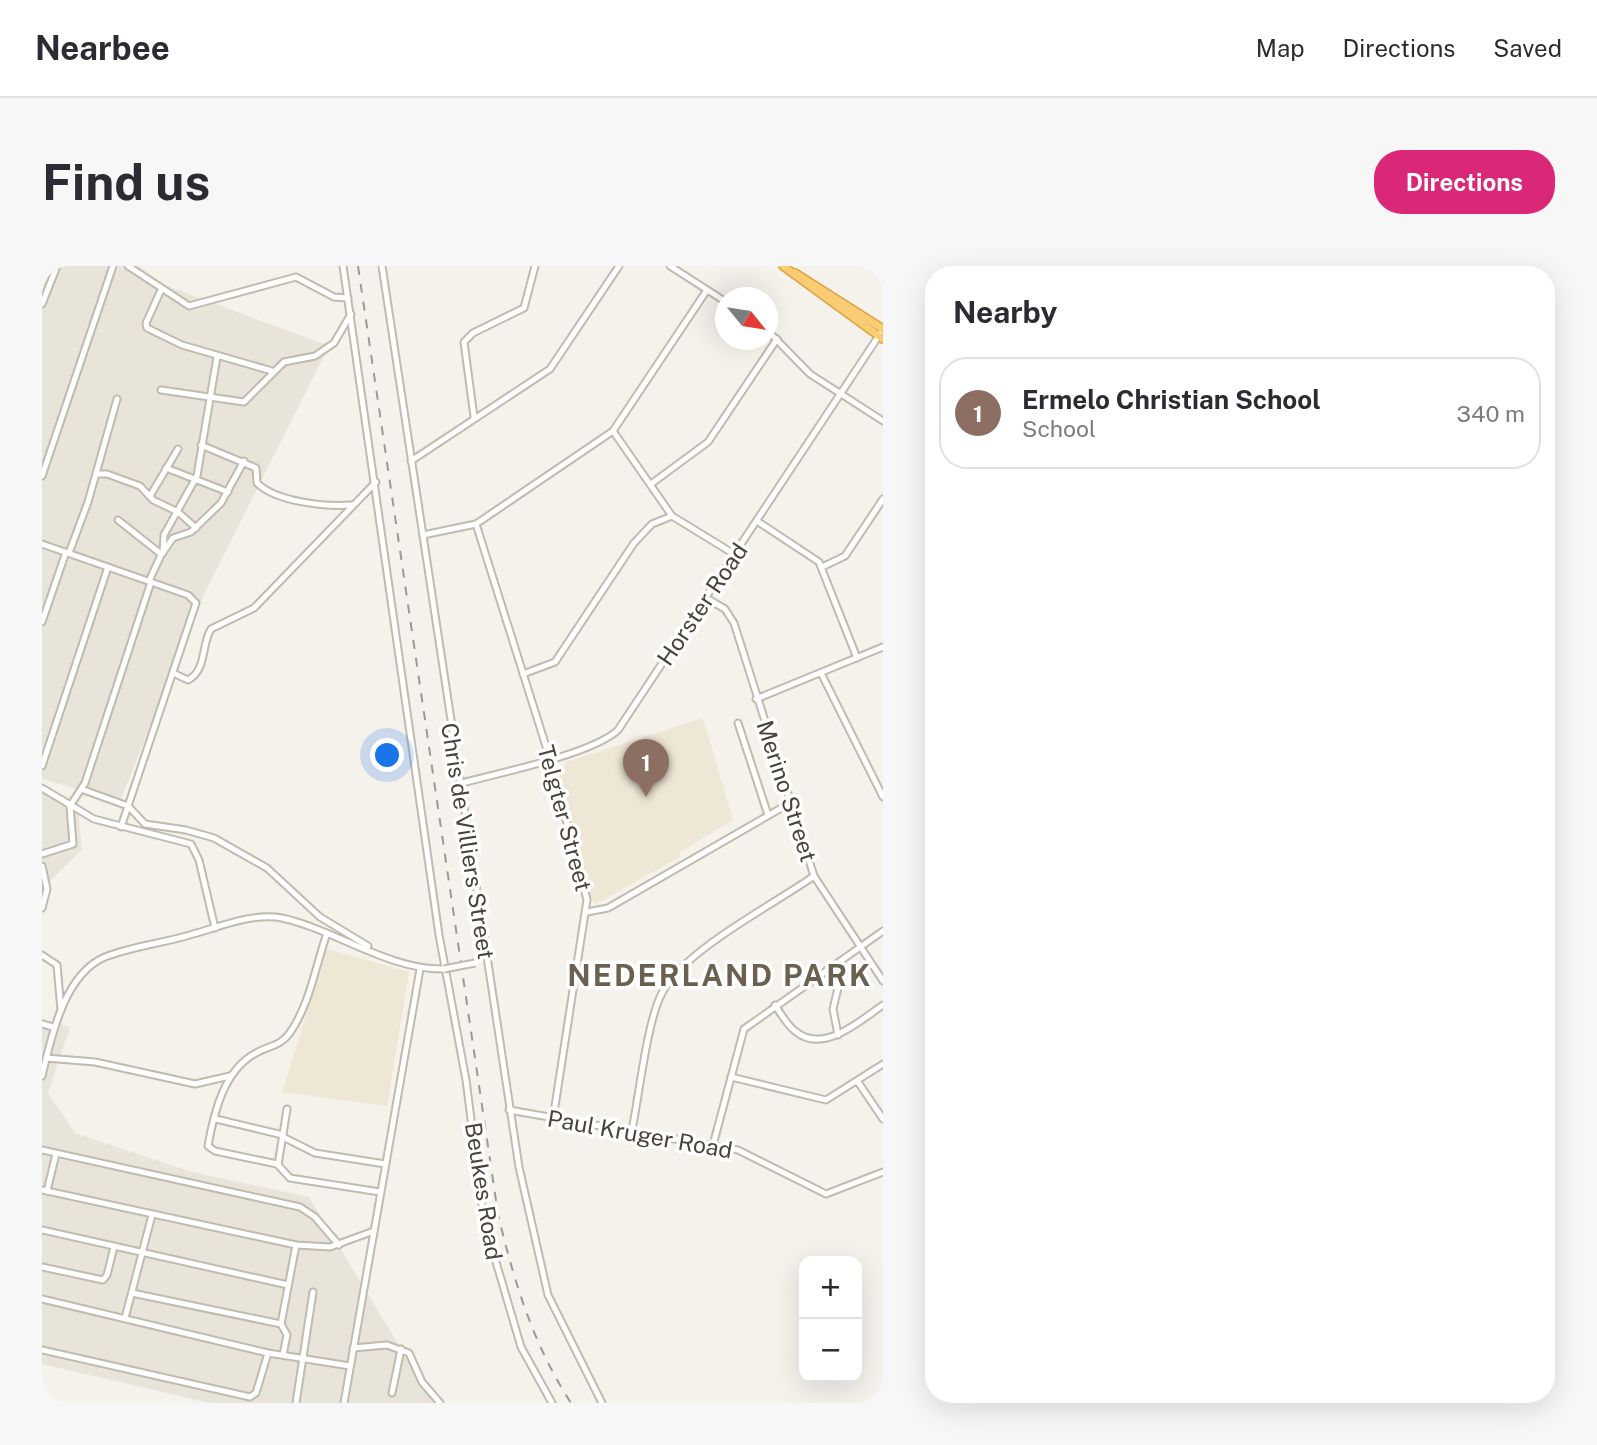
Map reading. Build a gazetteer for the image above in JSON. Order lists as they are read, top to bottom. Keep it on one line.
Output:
{"streets":{"street":["Horster Road","Merino Street","Telgter Street","Chris de Villiers Street","Paul Kruger Road","Beukes Road"]},"crossings":[["Horster Road","Merino Street"],["Horster Road","Telgter Street"],["Horster Road","Chris de Villiers Street"],["Telgter Street","Paul Kruger Road"],["Chris de Villiers Street","Paul Kruger Road"]],"districts":["NEDERLAND PARK"],"north":"bottom right","page":{"header":"Nearbee","nav":["Map","Directions","Saved"],"buttons":"Directions","title":"Find us","heading":"Nearby","list":[{"mark":"1","name":"Ermelo Christian School","note":"School","value":"340 m"}],"pins":"1","map_buttons":["+","−"]}}
